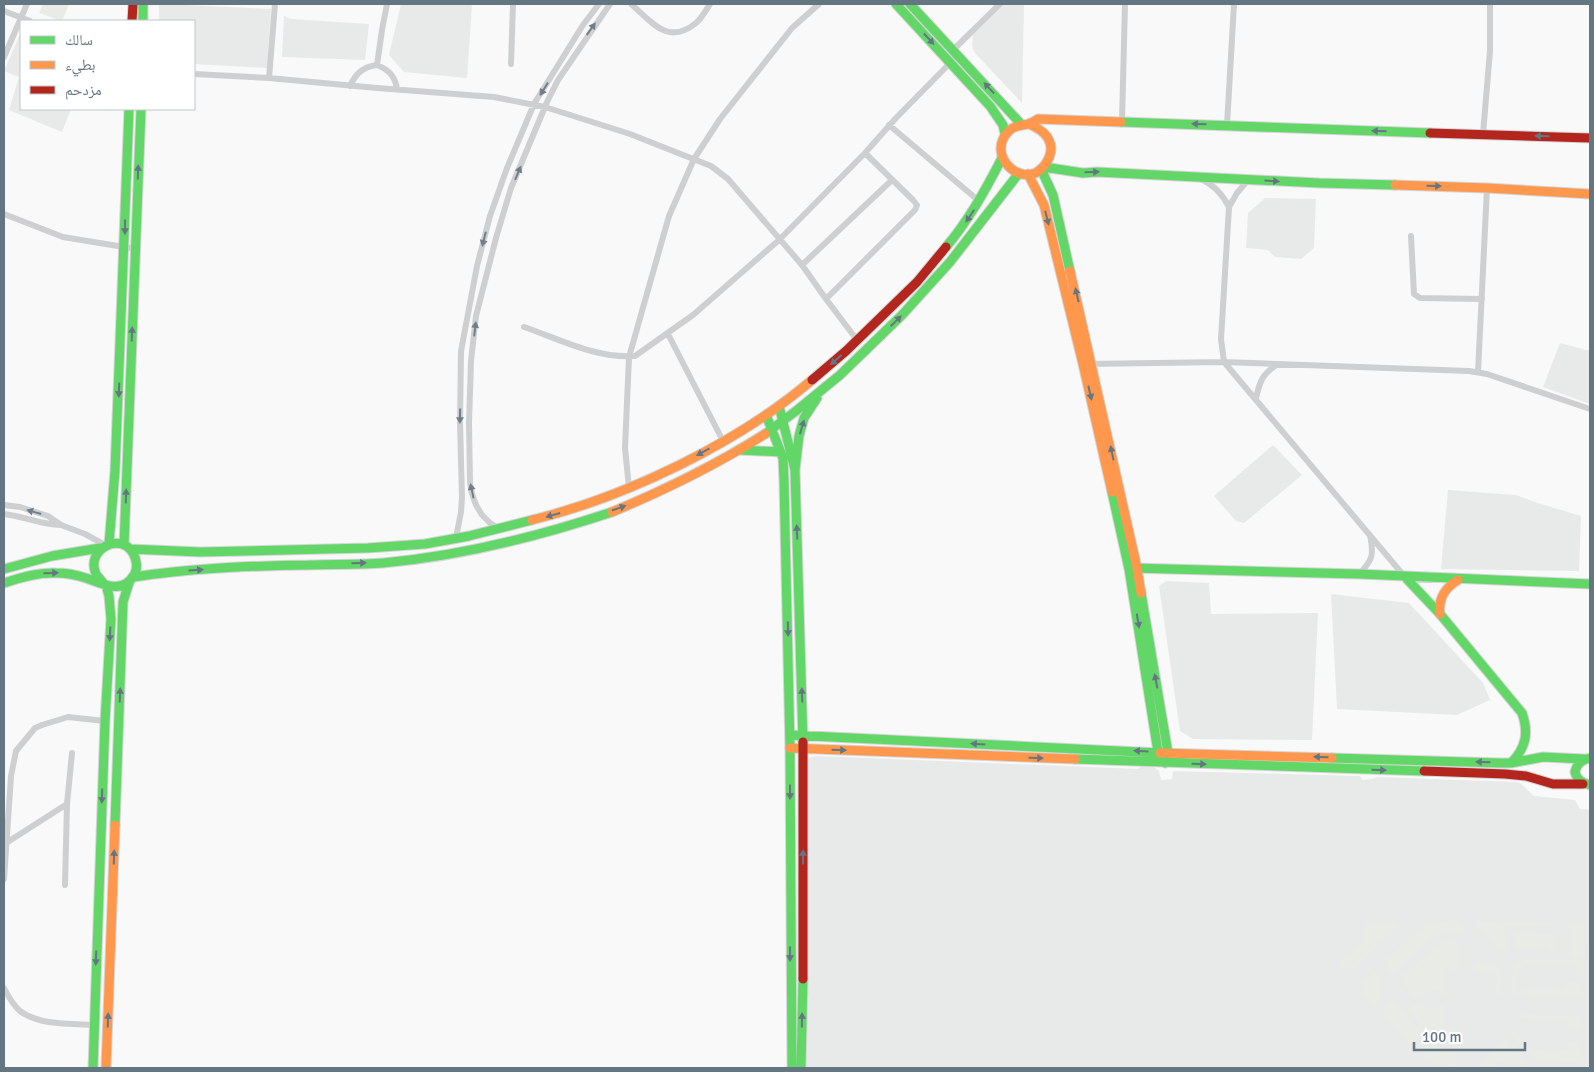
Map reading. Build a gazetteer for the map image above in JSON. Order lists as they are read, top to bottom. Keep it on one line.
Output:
{"legend":["سالك","بطيء","مزدحم"],"scale_bar":"100 m"}
